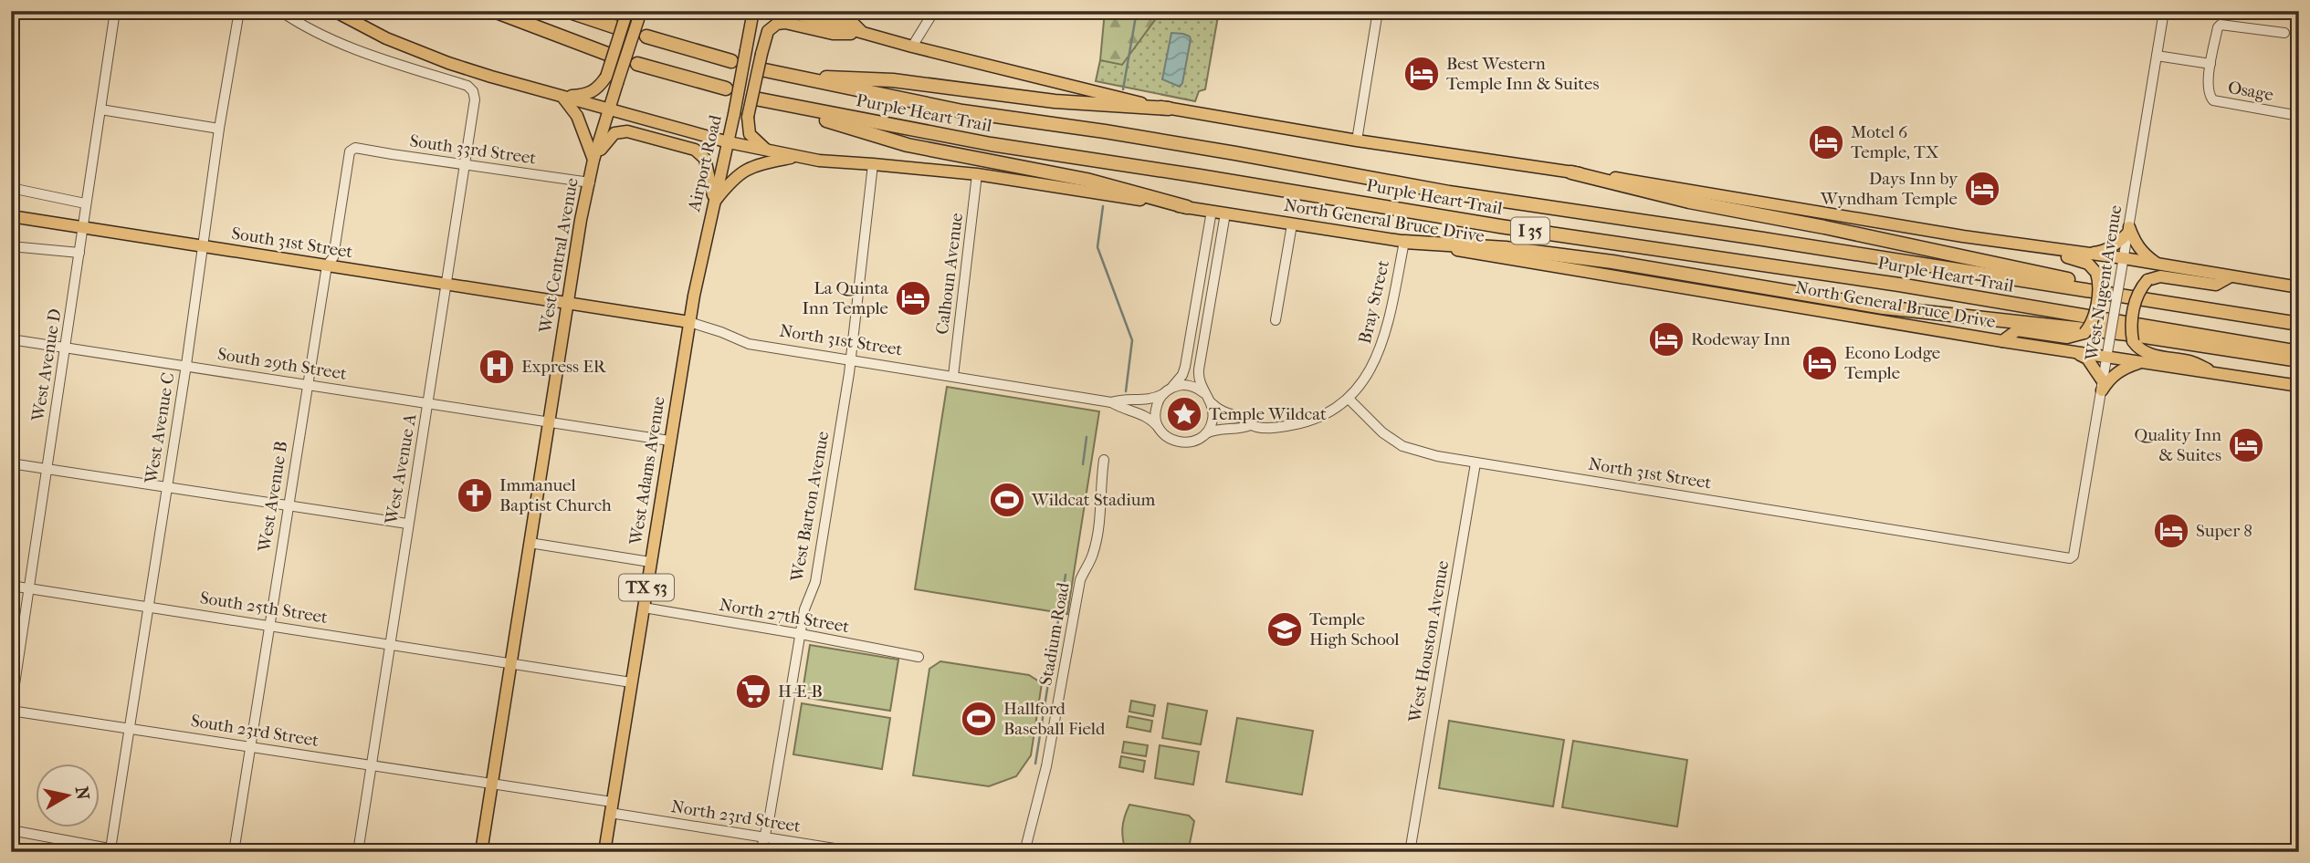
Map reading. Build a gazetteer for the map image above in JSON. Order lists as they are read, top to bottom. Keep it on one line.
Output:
{"streets":{"highway":["Purple Heart Trail","I 35"],"main road":["Airport Road","North General Bruce Drive","South 31st Street","West Central Avenue","North 31st Street","West Adams Avenue","TX 53"],"street":["Osage","South 33rd Street","Calhoun Avenue","West Nugent Avenue","Bray Street","South 29th Street","West Avenue D","West Avenue C","West Avenue A","West Avenue B","West Barton Avenue","South 25th Street","North 27th Street","Stadium Road","West Houston Avenue","South 23rd Street","North 23rd Street"]},"crossings":[["Osage","West Nugent Avenue"],["Purple Heart Trail","North General Bruce Drive"],["South 33rd Street","West Central Avenue"],["South 33rd Street","West Avenue A"],["South 33rd Street","West Avenue B"],["Airport Road","North General Bruce Drive"],["Airport Road","North 31st Street"],["Airport Road","West Adams Avenue"],["North General Bruce Drive","West Central Avenue"],["North General Bruce Drive","Calhoun Avenue"],["North General Bruce Drive","West Nugent Avenue"],["North General Bruce Drive","Bray Street"],["North General Bruce Drive","West Barton Avenue"],["South 31st Street","West Central Avenue"],["South 31st Street","North 31st Street"],["South 31st Street","West Avenue D"],["South 31st Street","West Avenue C"],["South 31st Street","West Avenue A"],["South 31st Street","West Avenue B"],["West Central Avenue","North 31st Street"],["West Central Avenue","South 29th Street"],["West Central Avenue","South 25th Street"],["West Central Avenue","South 23rd Street"],["West Central Avenue","North 23rd Street"],["Calhoun Avenue","North 31st Street"],["West Nugent Avenue","North 31st Street"],["Bray Street","North 31st Street"],["North 31st Street","West Adams Avenue"],["North 31st Street","West Barton Avenue"],["North 31st Street","West Houston Avenue"],["South 29th Street","West Avenue D"],["South 29th Street","West Avenue C"],["South 29th Street","West Avenue A"],["South 29th Street","West Adams Avenue"],["South 29th Street","West Avenue B"],["West Avenue D","South 25th Street"],["West Avenue D","South 23rd Street"],["West Avenue C","South 25th Street"],["West Avenue C","South 23rd Street"],["West Avenue A","South 25th Street"],["West Avenue A","South 23rd Street"],["West Adams Avenue","South 25th Street"],["West Adams Avenue","North 27th Street"],["West Adams Avenue","North 23rd Street"],["West Avenue B","South 25th Street"],["West Avenue B","South 23rd Street"],["West Barton Avenue","North 27th Street"],["West Barton Avenue","North 23rd Street"],["South 23rd Street","North 23rd Street"]],"places":{"hotel":["Best Western Temple Inn & Suites","Motel 6 Temple, TX","Days Inn by Wyndham Temple","La Quinta Inn Temple","Rodeway Inn","Econo Lodge Temple","Quality Inn & Suites","Super 8"],"hospital":["Express ER"],"place":["Temple Wildcat"],"church":["Immanuel Baptist Church"],"sports":["Wildcat Stadium","Hallford Baseball Field"],"school or university":["Temple High School"],"supermarket":["H-E-B"]},"north":"right"}
